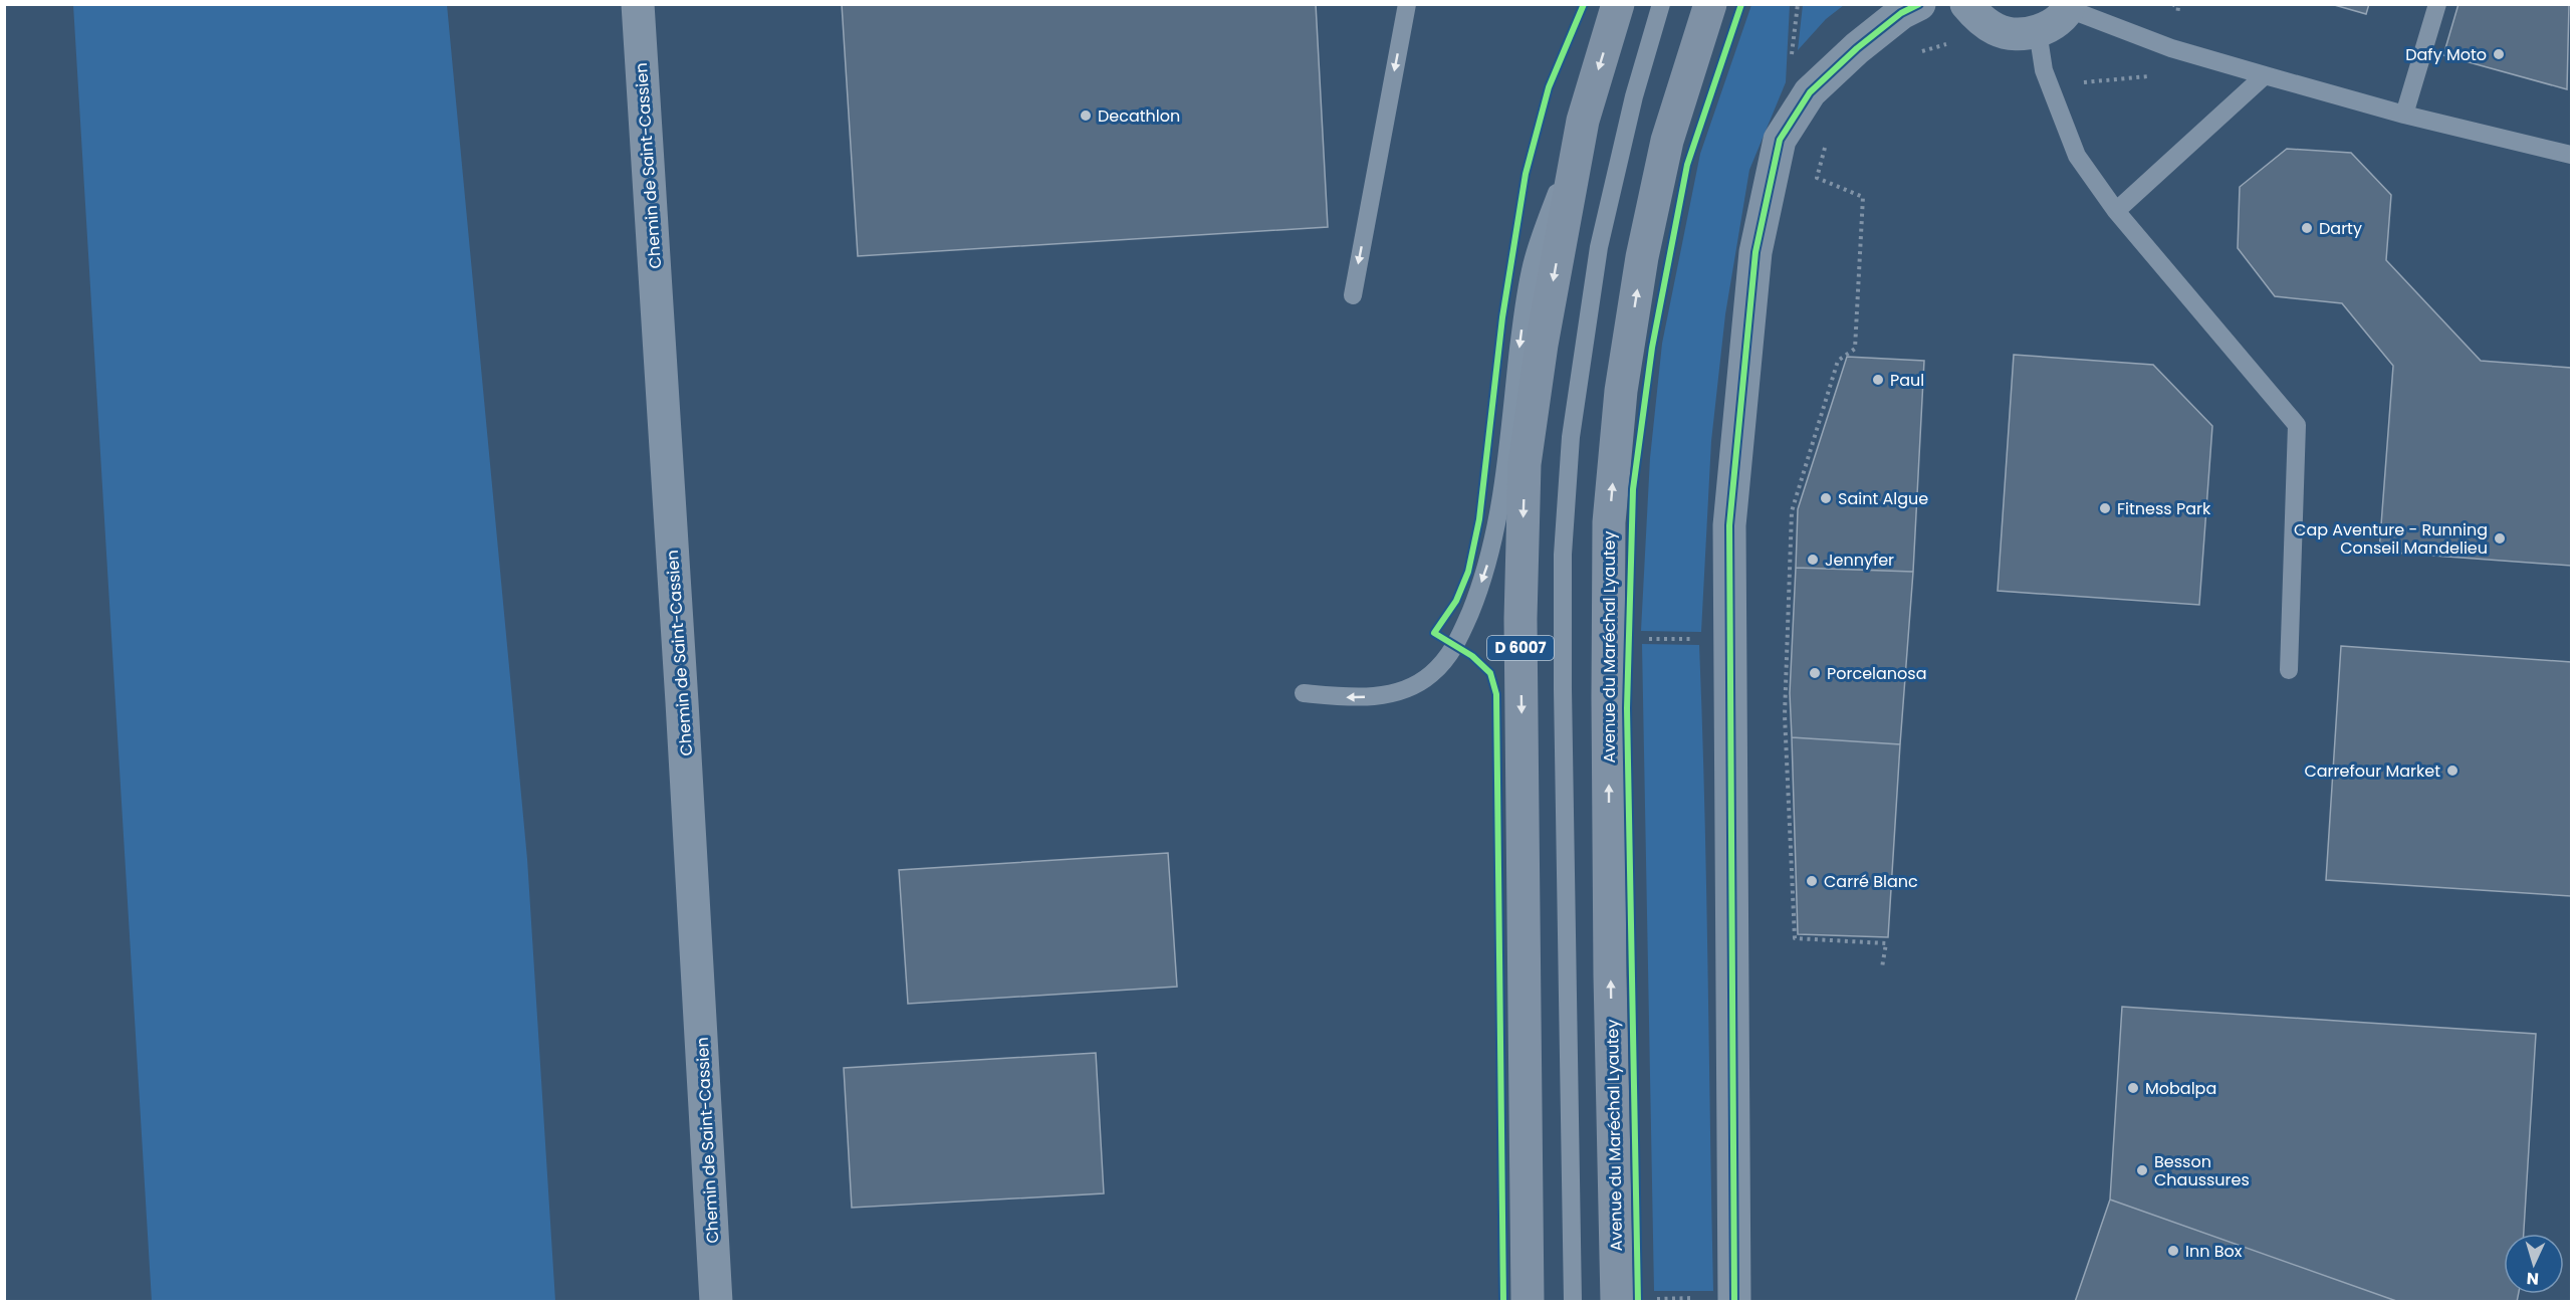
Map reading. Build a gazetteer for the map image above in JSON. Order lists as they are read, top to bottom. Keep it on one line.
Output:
{"streets":{"main road":["Avenue du Maréchal Lyautey","D 6007"],"street":["Chemin de Saint-Cassien"]},"places":["Dafy Moto","Decathlon","Darty","Paul","Saint Algue","Fitness Park","Cap Aventure - Running Conseil Mandelieu","Jennyfer","Porcelanosa","Carrefour Market","Carré Blanc","Mobalpa","Besson Chaussures","Inn Box"],"north":"bottom"}
